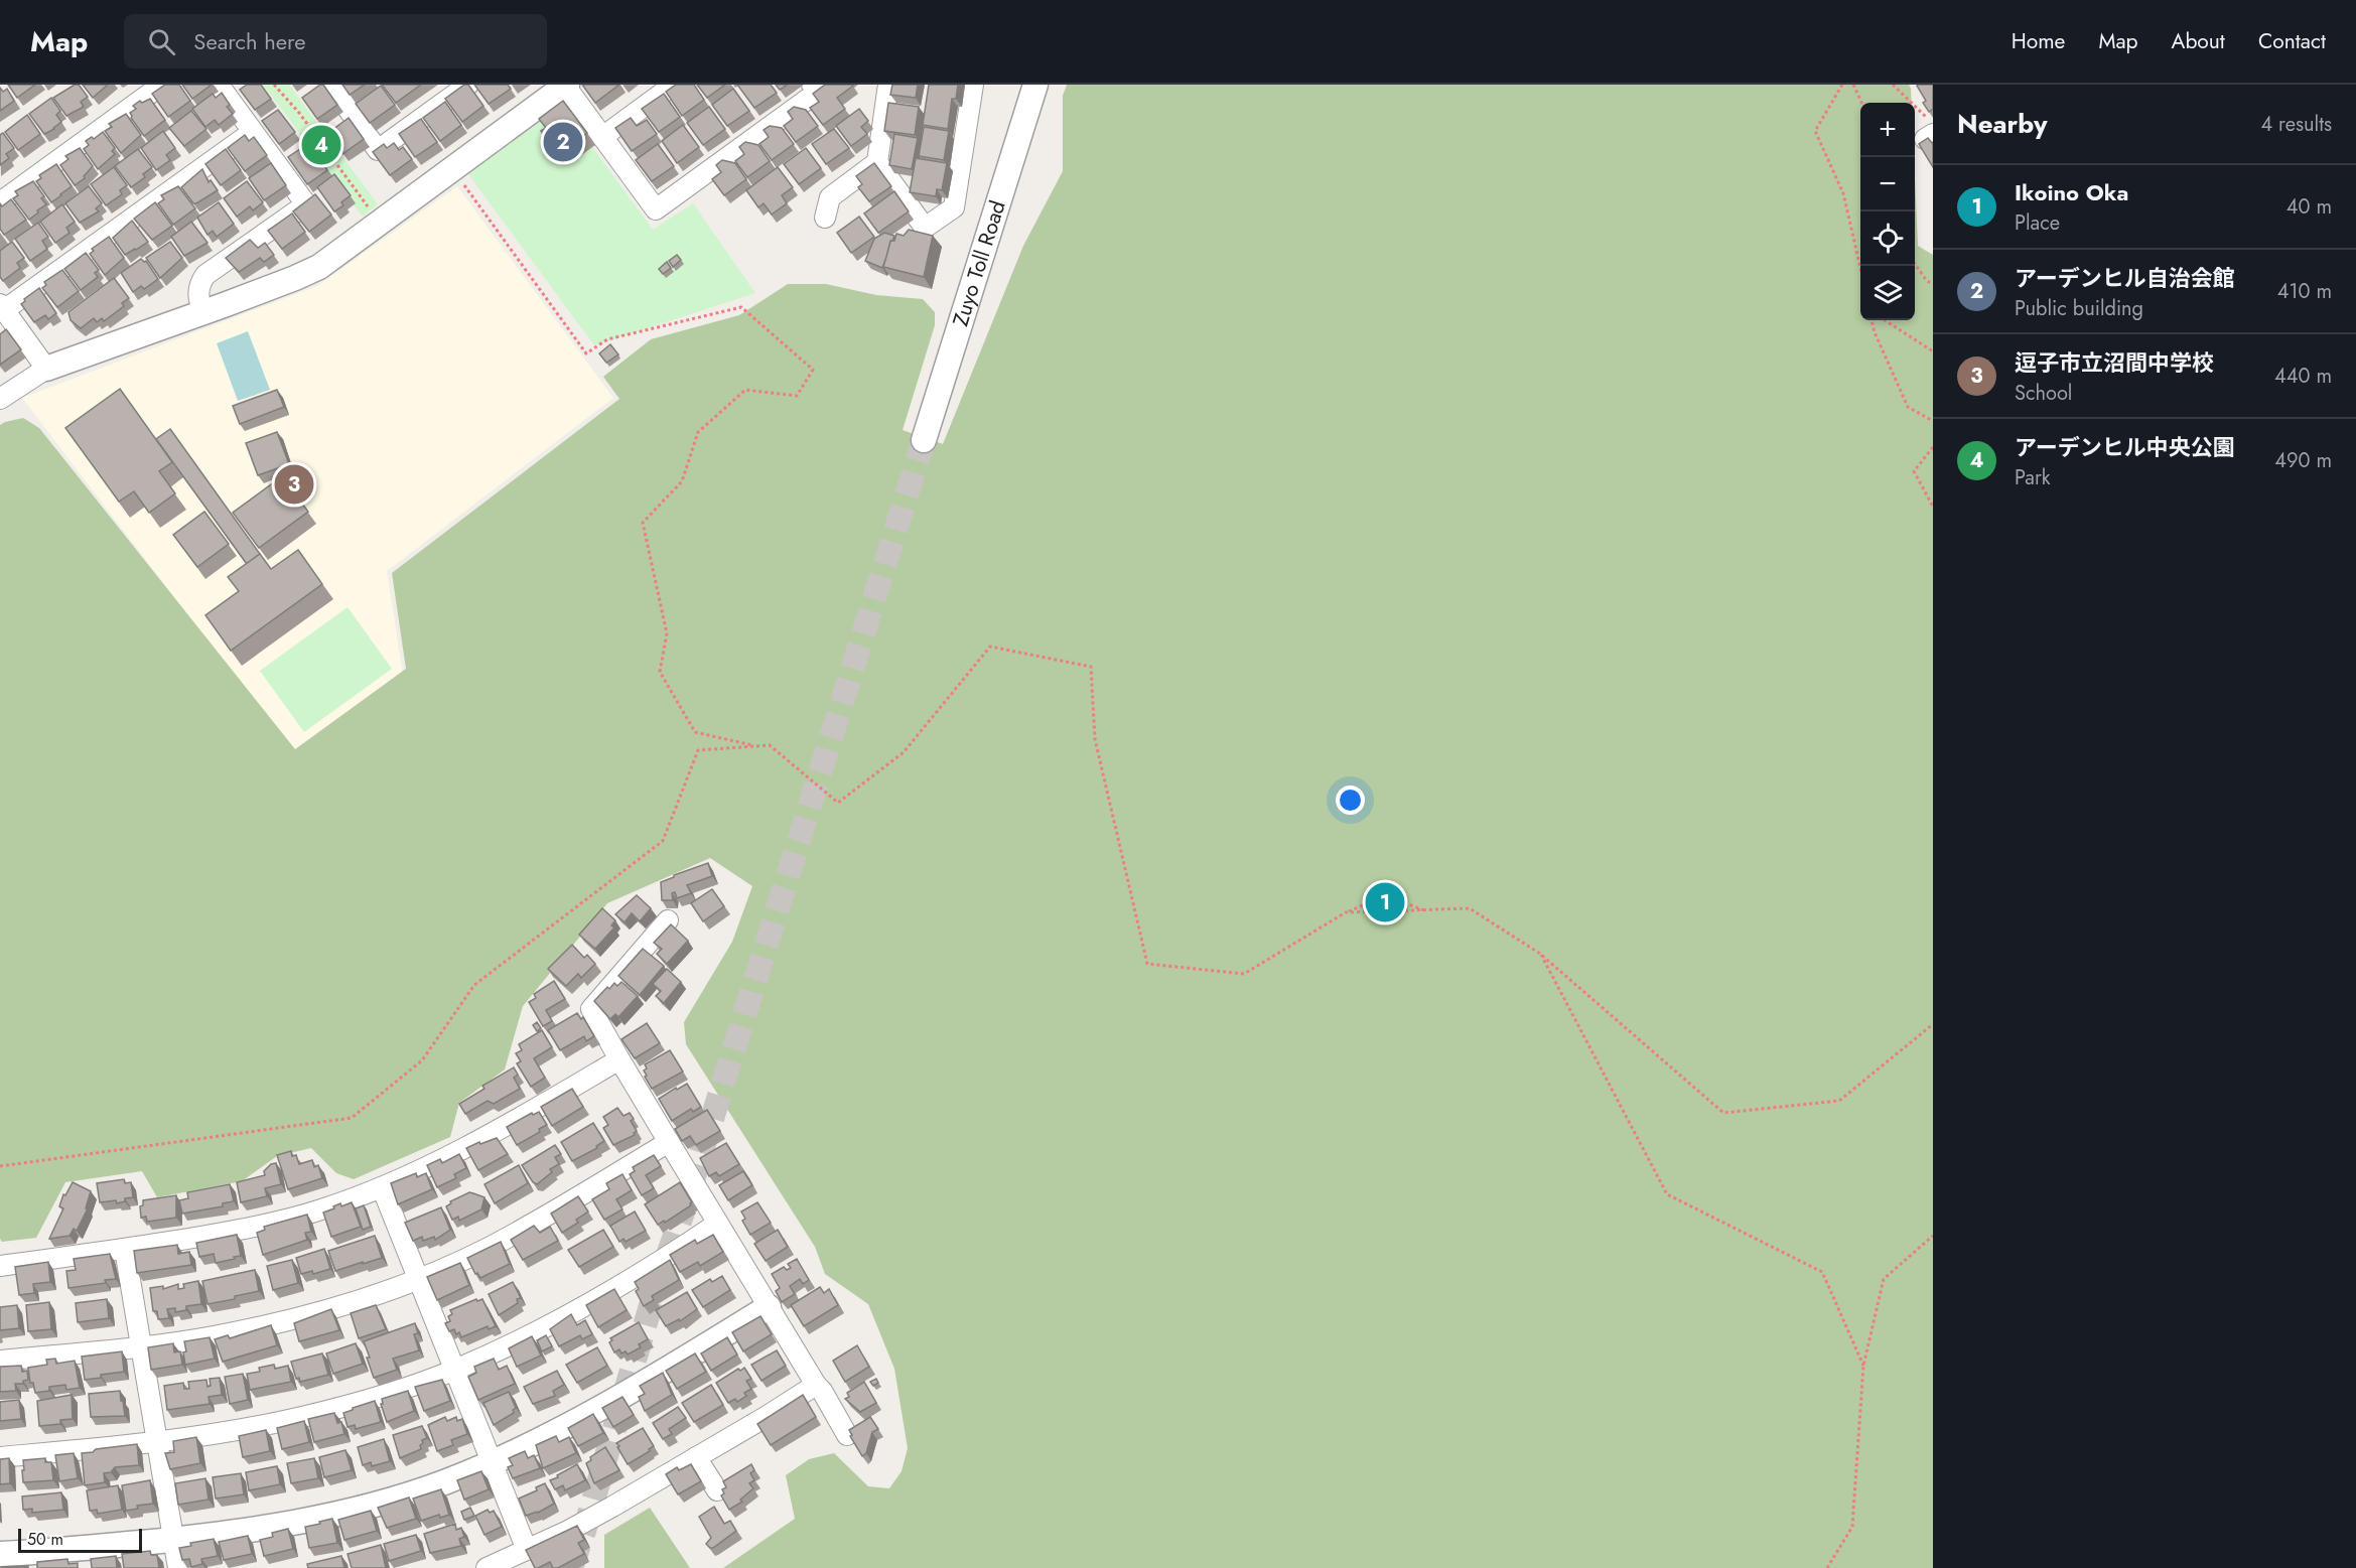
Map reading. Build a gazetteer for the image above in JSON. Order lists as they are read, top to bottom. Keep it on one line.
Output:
{"streets":{"street":["Zuyo Toll Road"]},"scale_bar":"50 m","page":{"header":"Map","search":"Search here","nav":["Home","Map","About","Contact"],"heading":["Nearby","4 results"],"map_buttons":["+","−"],"pins":["2","4","3","1"],"list":[{"mark":"1","name":"Ikoino Oka","note":"Place","value":"40 m"},{"mark":"2","name":"アーデンヒル自治会館","note":"Public building","value":"410 m"},{"mark":"3","name":"逗子市立沼間中学校","note":"School","value":"440 m"},{"mark":"4","name":"アーデンヒル中央公園","note":"Park","value":"490 m"}],"scale":"50 m"}}
